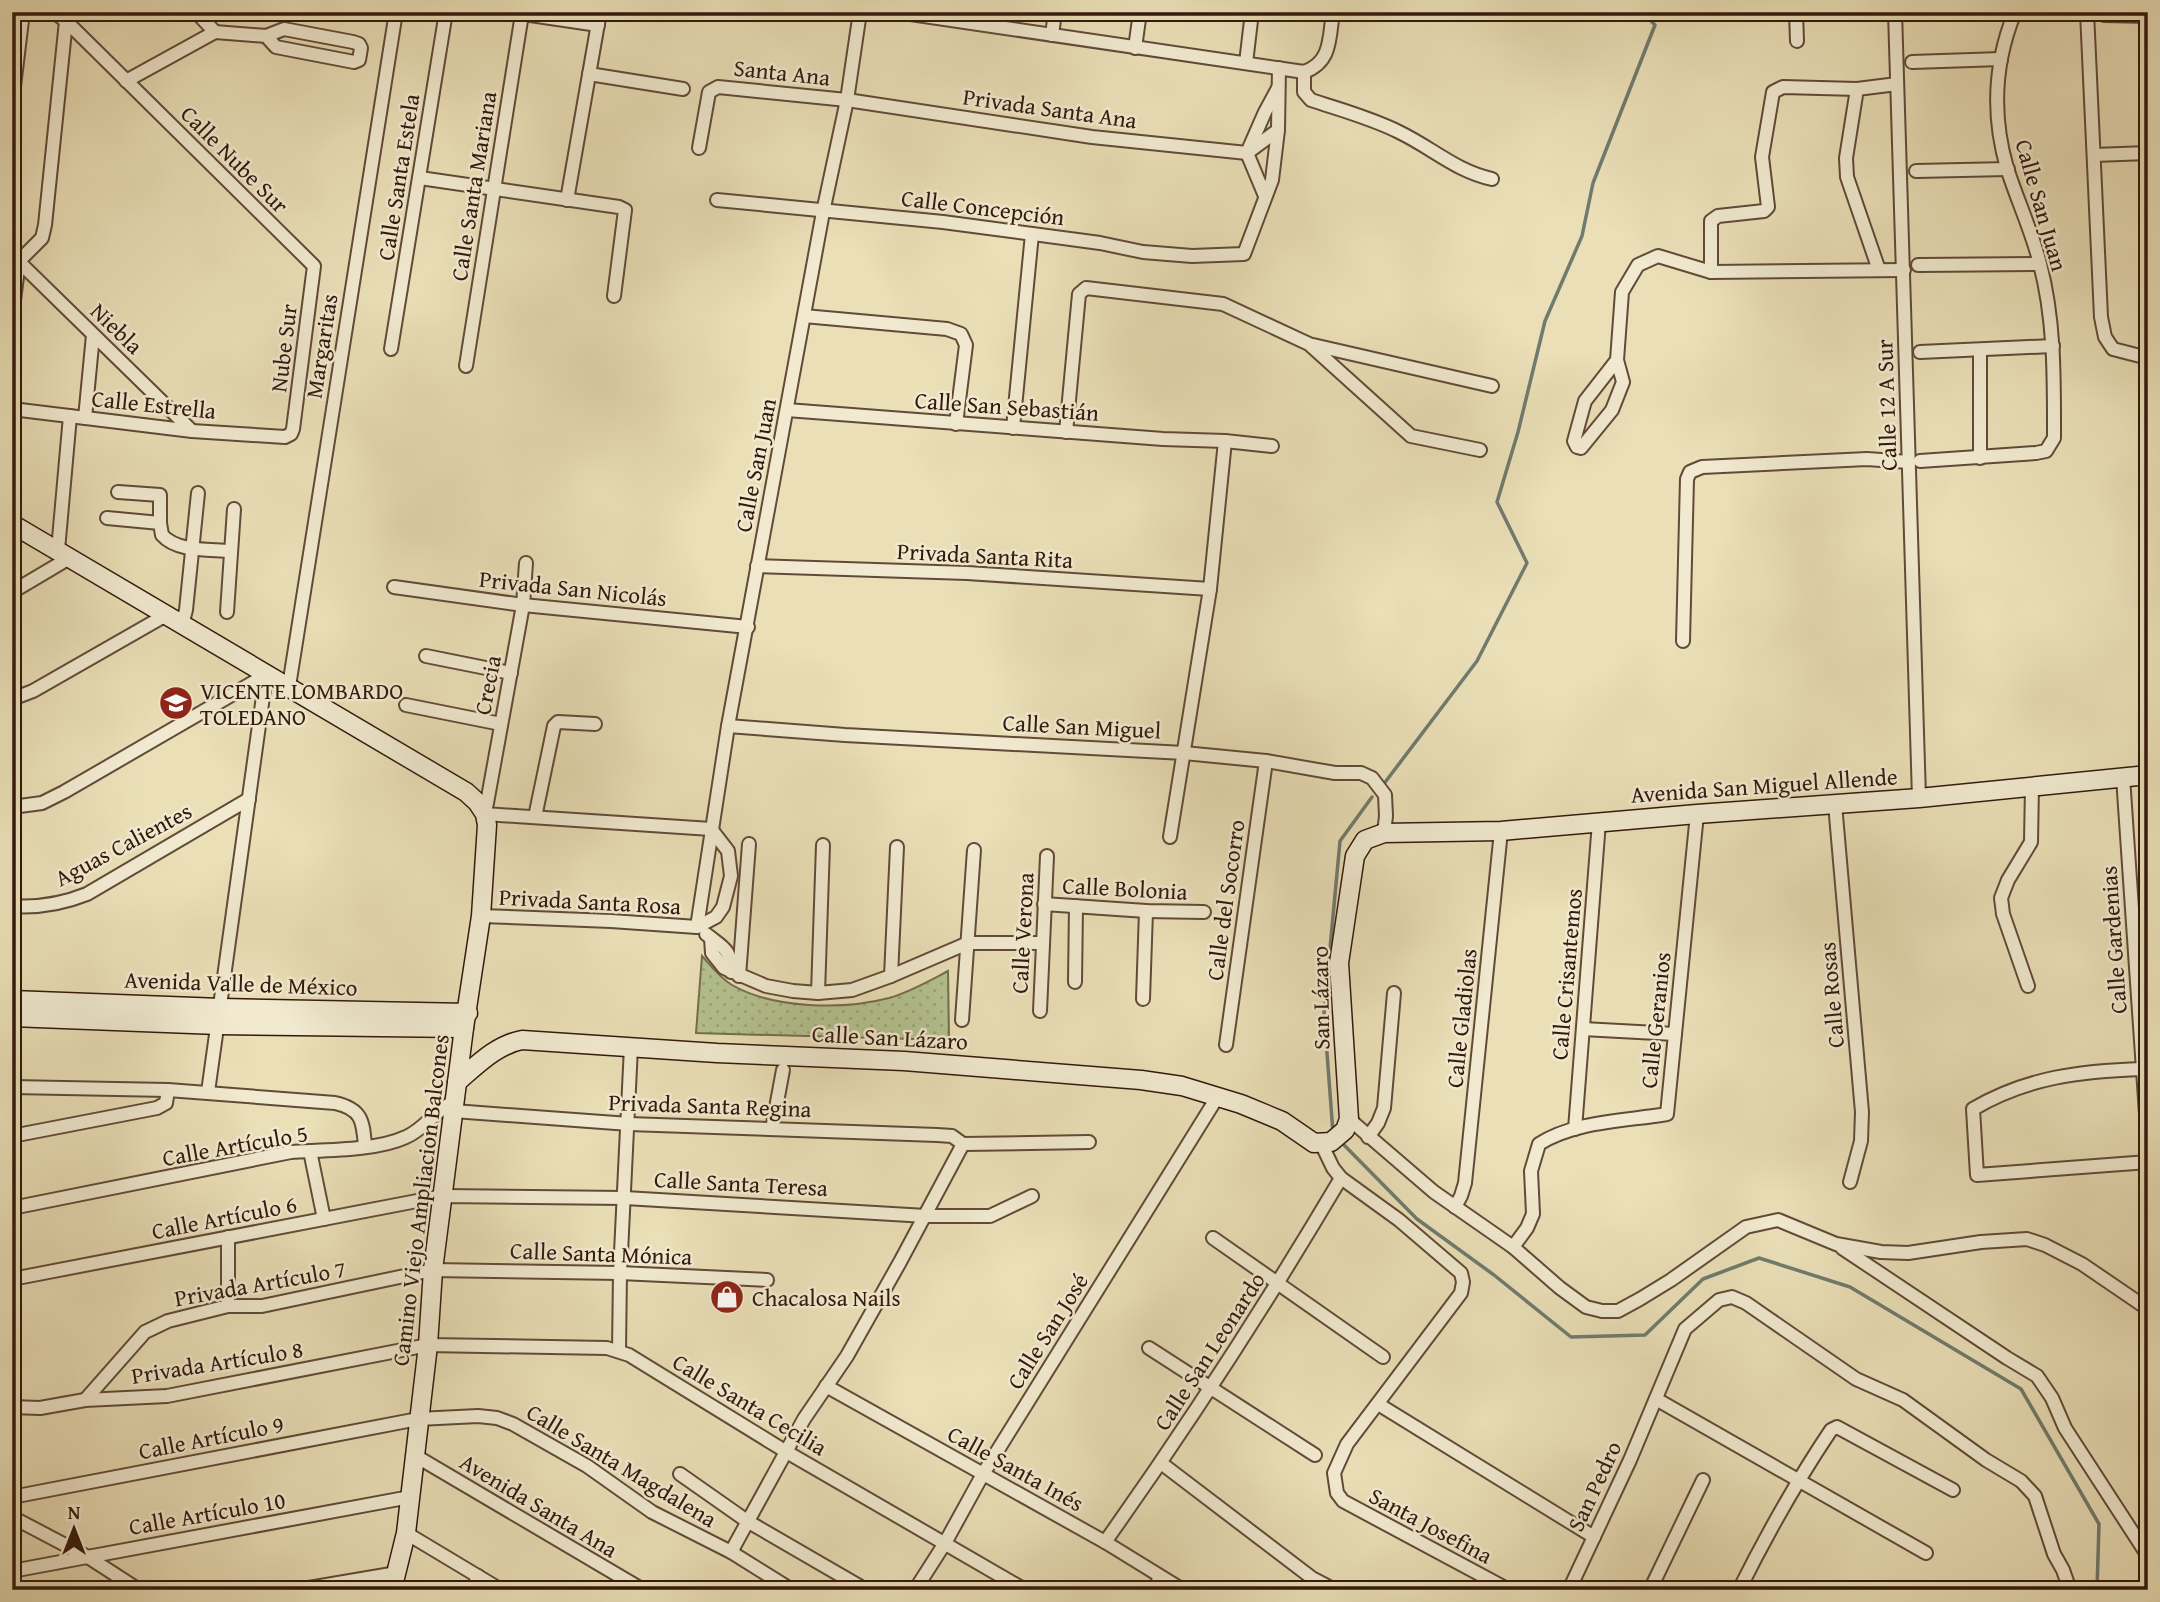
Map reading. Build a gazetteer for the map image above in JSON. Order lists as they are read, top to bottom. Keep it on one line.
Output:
{"streets":{"main road":["Avenida San Miguel Allende","Avenida Valle de México","San Lázaro","Calle San Lázaro","Camino Viejo Ampliacion Balcones"],"street":["Santa Ana","Privada Santa Ana","Calle Nube Sur","Calle Santa Estela","Calle Santa Mariana","Calle San Juan","Calle Concepción","Niebla","Margaritas","Nube Sur","Calle Estrella","Calle 12 A Sur","Calle San Sebastián","Privada Santa Rita","Privada San Nicolás","Crecia","Calle San Miguel","Aguas Calientes","Calle Bolonia","Calle del Socorro","Privada Santa Rosa","Calle Verona","Calle Gardenias","Calle Crisantemos","Calle Rosas","Calle Gladiolas","Calle Geranios","Privada Santa Regina","Calle Artículo 5","Calle Santa Teresa","Calle Artículo 6","Calle Santa Mónica","Privada Artículo 7","Calle San José","Calle San Leonardo","Privada Artículo 8","Calle Santa Cecilia","Calle Artículo 9","Calle Santa Magdalena","Calle Santa Inés","San Pedro","Avenida Santa Ana","Calle Artículo 10","Santa Josefina"]},"crossings":[["Santa Ana","Privada Santa Ana"],["Santa Ana","Calle San Juan"],["Privada Santa Ana","Calle San Juan"],["Calle Nube Sur","Nube Sur"],["Calle San Juan","Calle Concepción"],["Calle San Juan","Calle San Sebastián"],["Calle San Juan","Privada Santa Rita"],["Calle San Juan","Privada San Nicolás"],["Calle San Juan","Calle San Miguel"],["Calle San Juan","Privada Santa Rosa"],["Niebla","Calle Estrella"],["Nube Sur","Calle Estrella"],["Calle 12 A Sur","Avenida San Miguel Allende"],["Privada San Nicolás","Crecia"],["Crecia","Camino Viejo Ampliacion Balcones"],["Calle San Miguel","Avenida San Miguel Allende"],["Calle San Miguel","Calle del Socorro"],["Calle San Miguel","San Lázaro"],["Avenida San Miguel Allende","Calle Gardenias"],["Avenida San Miguel Allende","Calle Crisantemos"],["Avenida San Miguel Allende","Calle Rosas"],["Avenida San Miguel Allende","San Lázaro"],["Avenida San Miguel Allende","Calle Gladiolas"],["Avenida San Miguel Allende","Calle Geranios"],["Calle Bolonia","Calle Verona"],["Privada Santa Rosa","Camino Viejo Ampliacion Balcones"],["Calle Crisantemos","Calle Geranios"],["Avenida Valle de México","Camino Viejo Ampliacion Balcones"],["San Lázaro","Calle San Lázaro"],["Calle San Lázaro","Camino Viejo Ampliacion Balcones"],["Calle San Lázaro","Calle San José"],["Privada Santa Regina","Calle Artículo 5"],["Privada Santa Regina","Camino Viejo Ampliacion Balcones"],["Calle Artículo 5","Camino Viejo Ampliacion Balcones"],["Calle Santa Teresa","Camino Viejo Ampliacion Balcones"],["Calle Santa Teresa","Calle Artículo 6"],["Camino Viejo Ampliacion Balcones","Calle Artículo 6"],["Camino Viejo Ampliacion Balcones","Calle Santa Mónica"],["Camino Viejo Ampliacion Balcones","Privada Artículo 7"],["Camino Viejo Ampliacion Balcones","Privada Artículo 8"],["Camino Viejo Ampliacion Balcones","Calle Santa Cecilia"],["Camino Viejo Ampliacion Balcones","Calle Artículo 9"],["Camino Viejo Ampliacion Balcones","Calle Santa Magdalena"],["Camino Viejo Ampliacion Balcones","Avenida Santa Ana"],["Camino Viejo Ampliacion Balcones","Calle Artículo 10"],["Calle Santa Mónica","Privada Artículo 7"],["Privada Artículo 7","Privada Artículo 8"],["Calle San José","Calle Santa Cecilia"],["Calle San José","Calle Santa Inés"],["Calle San Leonardo","Calle Santa Inés"],["Privada Artículo 8","Calle Santa Cecilia"],["Calle Artículo 9","Calle Santa Magdalena"]],"places":{"school or university":["VICENTE LOMBARDO TOLEDANO"],"shop":["Chacalosa Nails"]},"north":"top"}
